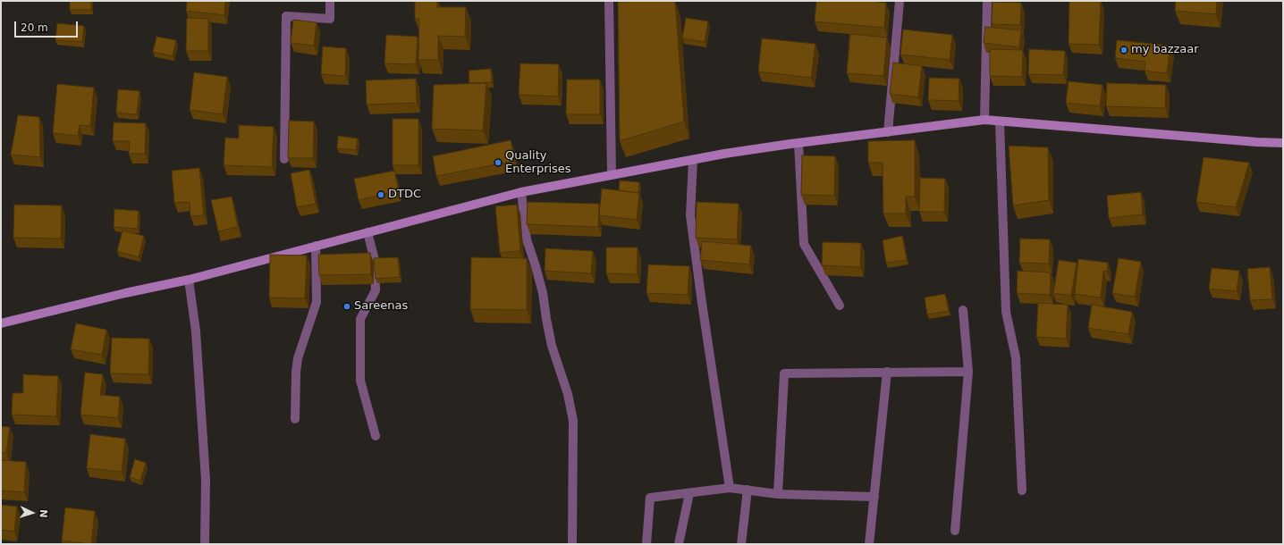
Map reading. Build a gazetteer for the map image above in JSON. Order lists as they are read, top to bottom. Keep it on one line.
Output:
{"places":["my bazzaar","Quality Enterprises","DTDC","Sareenas"],"scale_bar":"20 m","north":"right"}
